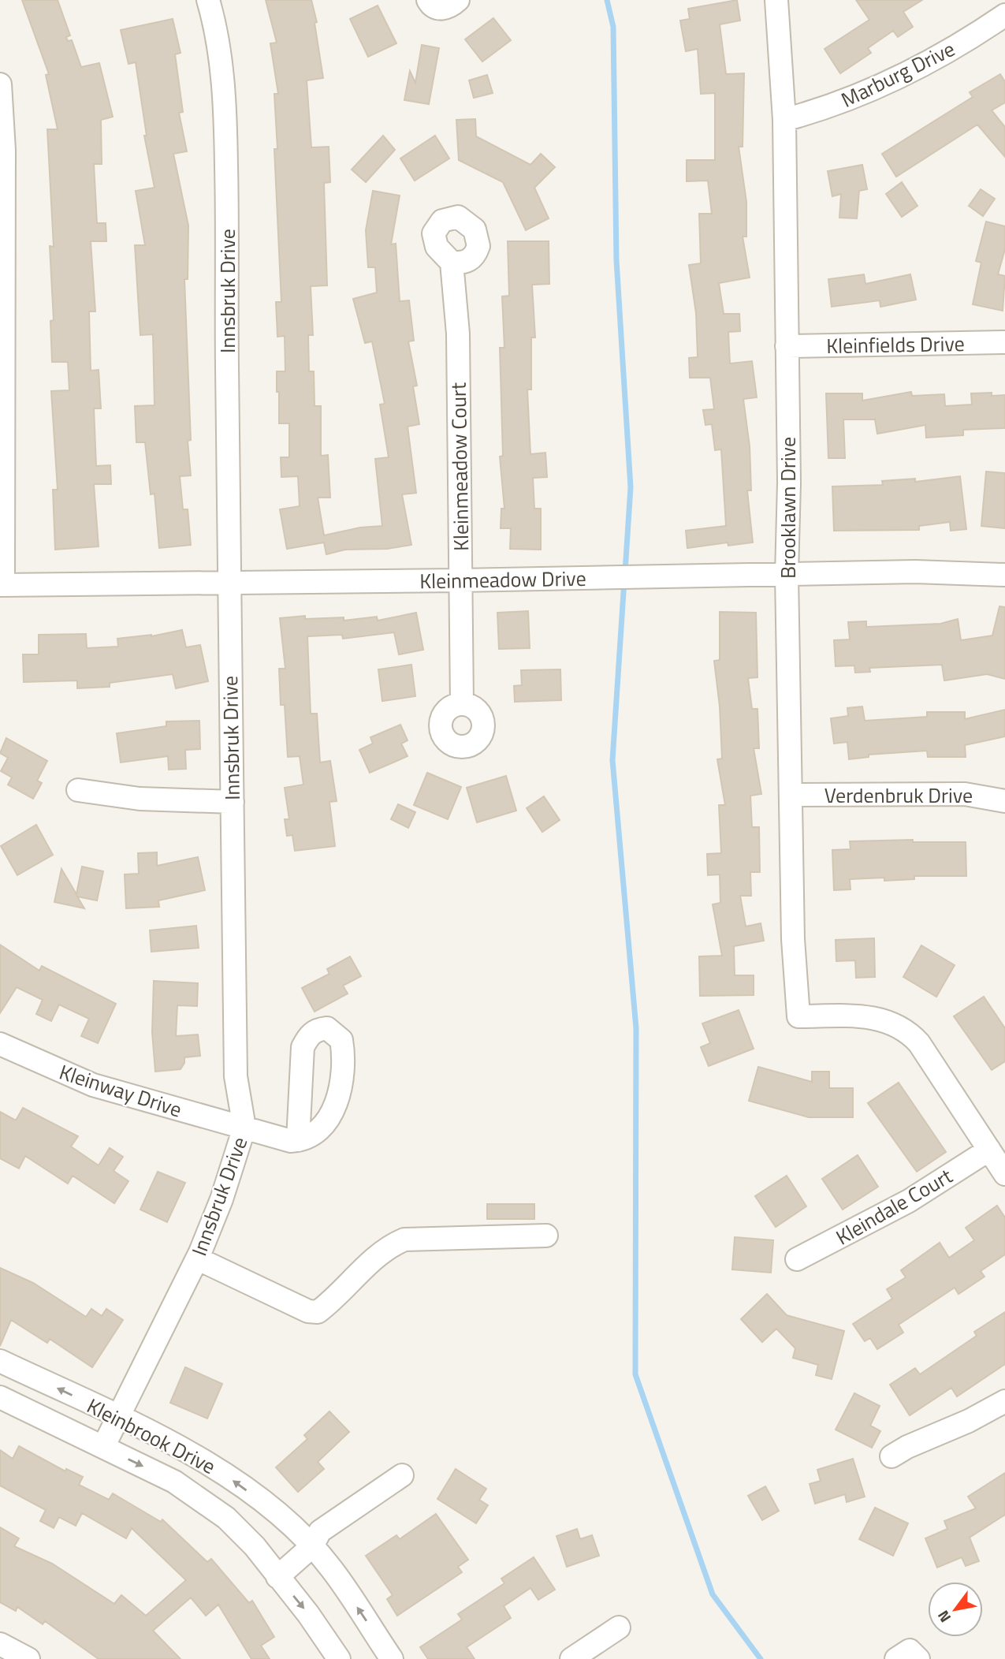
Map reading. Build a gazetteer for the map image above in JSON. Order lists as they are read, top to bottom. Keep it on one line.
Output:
{"streets":{"street":["Marburg Drive","Innsbruk Drive","Kleinfields Drive","Kleinmeadow Court","Brooklawn Drive","Kleinmeadow Drive","Verdenbruk Drive","Kleinway Drive","Kleindale Court","Kleinbrook Drive"]},"crossings":[["Marburg Drive","Brooklawn Drive"],["Innsbruk Drive","Kleinmeadow Drive"],["Innsbruk Drive","Kleinway Drive"],["Innsbruk Drive","Kleinbrook Drive"],["Kleinfields Drive","Brooklawn Drive"],["Kleinmeadow Court","Kleinmeadow Drive"],["Brooklawn Drive","Kleinmeadow Drive"],["Brooklawn Drive","Verdenbruk Drive"],["Brooklawn Drive","Kleindale Court"]],"north":"bottom left"}
